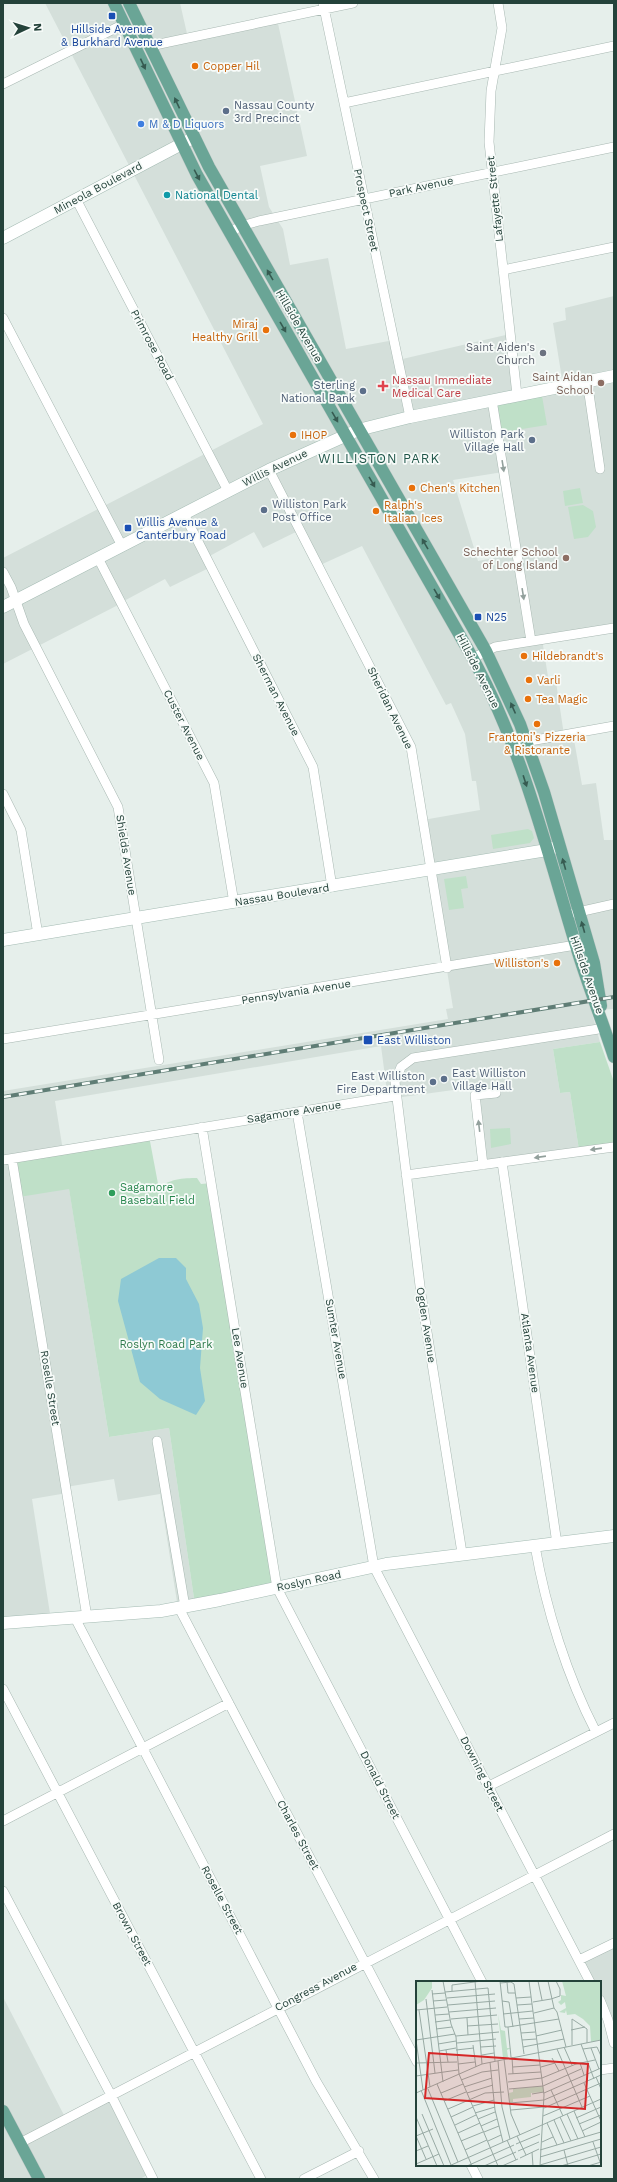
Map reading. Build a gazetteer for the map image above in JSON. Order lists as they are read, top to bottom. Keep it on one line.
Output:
{"streets":{"main road":["Mineola Boulevard","Hillside Avenue","Willis Avenue","Nassau Boulevard","Roslyn Road"],"street":["Park Avenue","Lafayette Street","Prospect Street","Primrose Road","Sherman Avenue","Sheridan Avenue","Custer Avenue","Shields Avenue","Pennsylvania Avenue","Sagamore Avenue","Ogden Avenue","Sumter Avenue","Atlanta Avenue","Lee Avenue","Roselle Street","Downing Street","Donald Street","Charles Street","Brown Street","Congress Avenue"]},"crossings":[["Park Avenue","Lafayette Street"],["Park Avenue","Prospect Street"],["Park Avenue","Hillside Avenue"],["Mineola Boulevard","Hillside Avenue"],["Mineola Boulevard","Primrose Road"],["Lafayette Street","Willis Avenue"],["Prospect Street","Willis Avenue"],["Hillside Avenue","Willis Avenue"],["Hillside Avenue","Nassau Boulevard"],["Hillside Avenue","Pennsylvania Avenue"],["Primrose Road","Willis Avenue"],["Willis Avenue","Sherman Avenue"],["Willis Avenue","Sheridan Avenue"],["Willis Avenue","Custer Avenue"],["Willis Avenue","Shields Avenue"],["Sherman Avenue","Nassau Boulevard"],["Sheridan Avenue","Nassau Boulevard"],["Sheridan Avenue","Pennsylvania Avenue"],["Custer Avenue","Nassau Boulevard"],["Shields Avenue","Nassau Boulevard"],["Shields Avenue","Pennsylvania Avenue"],["Sagamore Avenue","Ogden Avenue"],["Sagamore Avenue","Sumter Avenue"],["Sagamore Avenue","Lee Avenue"],["Sagamore Avenue","Roselle Street"],["Ogden Avenue","Roslyn Road"],["Sumter Avenue","Roslyn Road"],["Sumter Avenue","Downing Street"],["Atlanta Avenue","Roslyn Road"],["Lee Avenue","Roslyn Road"],["Lee Avenue","Donald Street"],["Roselle Street","Roslyn Road"],["Roselle Street","Congress Avenue"],["Roslyn Road","Downing Street"],["Roslyn Road","Donald Street"],["Roslyn Road","Charles Street"],["Downing Street","Congress Avenue"],["Donald Street","Congress Avenue"],["Charles Street","Congress Avenue"],["Brown Street","Congress Avenue"]],"districts":["WILLISTON PARK"],"parks":["Roslyn Road Park"],"places":{"transit":["Hillside Avenue & Burkhard Avenue","Willis Avenue & Canterbury Road","N25","East Williston"],"other":["Copper Hil","Nassau County 3rd Precinct","M & D Liquors","National Dental","Miraj Healthy Grill","Saint Aiden's Church","Saint Aidan School","Sterling National Bank","IHOP","Williston Park Village Hall","Chen's Kitchen","Williston Park Post Office","Ralph's Italian Ices","Schechter School of Long Island","Hildebrandt's","Varli","Tea Magic","Frantoni’s Pizzeria & Ristorante","Williston's","East Williston Village Hall","East Williston Fire Department","Sagamore Baseball Field"],"health":["Nassau Immediate Medical Care"]},"north":"right"}
